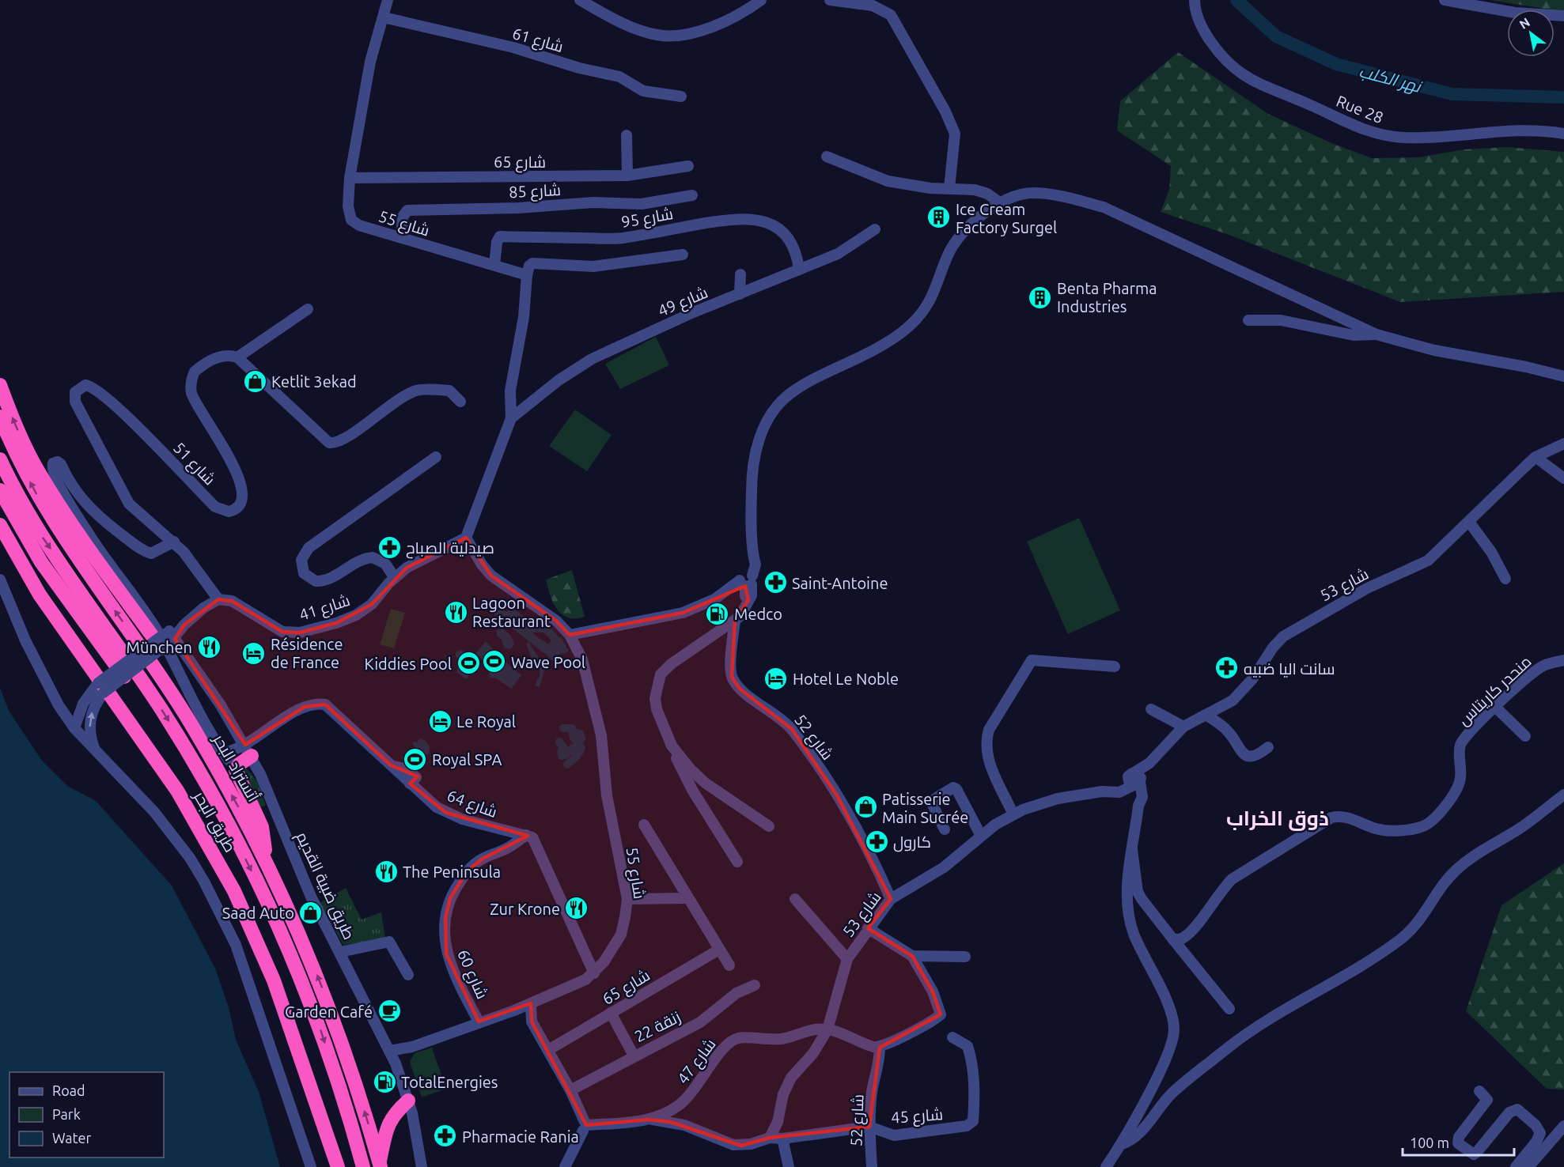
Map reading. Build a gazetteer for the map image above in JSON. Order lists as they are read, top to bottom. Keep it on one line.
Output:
{"streets":{"highway":["أتستراد البحر","طريق البحر"],"street":["شارع 61","Rue 28","شارع 65","شارع 85","شارع 95","شارع 55","شارع 49","شارع 51","شارع 53","شارع 41","منحدر كاريتاس","شارع 52","شارع 64","طريق ضبية القديم","شارع 60","زنقة 22","شارع 47","شارع 45"]},"crossings":[["شارع 61","شارع 55"],["شارع 65","شارع 55"],["شارع 85","شارع 55"],["شارع 95","شارع 55"],["شارع 95","شارع 49"],["شارع 55","طريق ضبية القديم"],["شارع 55","شارع 60"],["شارع 51","شارع 41"],["شارع 53","شارع 52"],["شارع 53","شارع 47"],["شارع 53","شارع 45"],["شارع 52","شارع 45"],["شارع 64","طريق ضبية القديم"],["شارع 64","شارع 60"],["شارع 47","شارع 45"]],"districts":["ذوق الخراب"],"water":["نهر الكلب"],"places":{"building":["Ice Cream Factory Surgel","Benta Pharma Industries"],"shop":["Ketlit 3ekad","Patisserie Main Sucrée","Saad Auto"],"pharmacy":["صيدلية الصباح","Saint-Antoine","سانت اليا ضبيه","كارول","Pharmacie Rania"],"restaurant":["Lagoon Restaurant","München","The Peninsula","Zur Krone"],"fuel station":["Medco","TotalEnergies"],"hotel":["Résidence de France","Hotel Le Noble","Le Royal"],"sports":["Wave Pool","Kiddies Pool","Royal SPA"],"cafe":["Garden Café"]},"legend":["Road","Park","Water"],"scale_bar":"100 m","north":"top left"}
